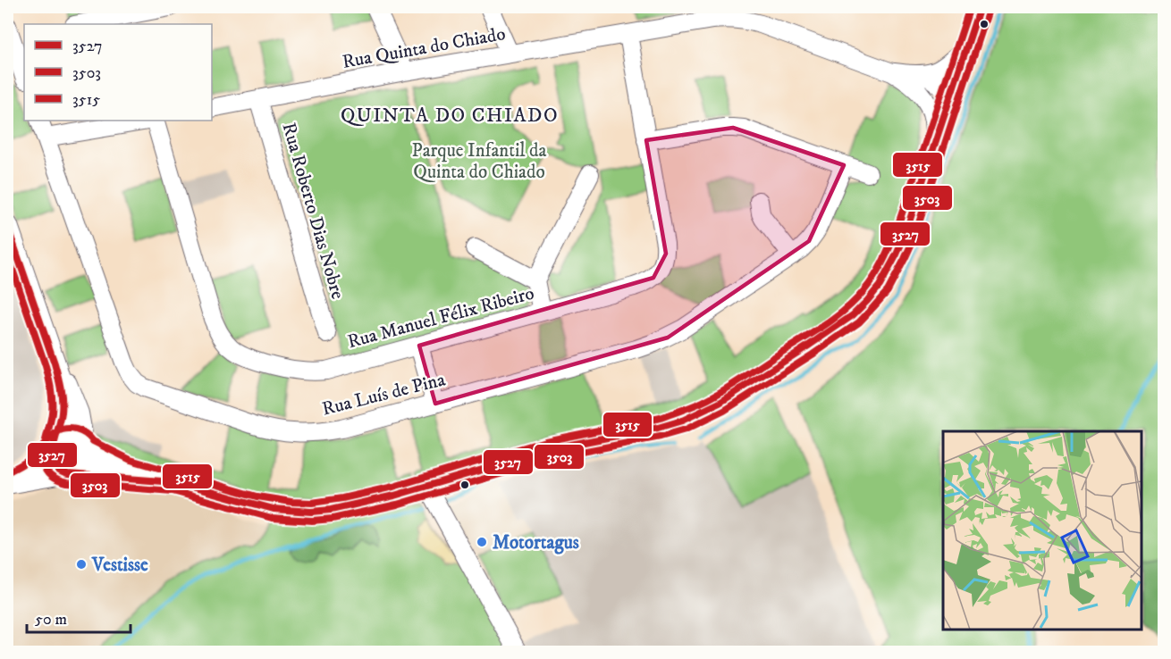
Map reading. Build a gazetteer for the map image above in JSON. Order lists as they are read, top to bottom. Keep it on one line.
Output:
{"streets":{"street":["Rua Quinta do Chiado","Rua Roberto Dias Nobre","Rua Manuel Félix Ribeiro","Rua Luís de Pina"]},"crossings":[["Rua Quinta do Chiado","Rua Roberto Dias Nobre"],["Rua Quinta do Chiado","Rua Manuel Félix Ribeiro"]],"districts":["QUINTA DO CHIADO"],"parks":["Parque Infantil da Quinta do Chiado"],"places":["Motortagus","Vestisse"],"lines":["transit line 3527","transit line 3515","transit line 3503"],"legend":["3527","3503","3515"],"scale_bar":"50 m"}
